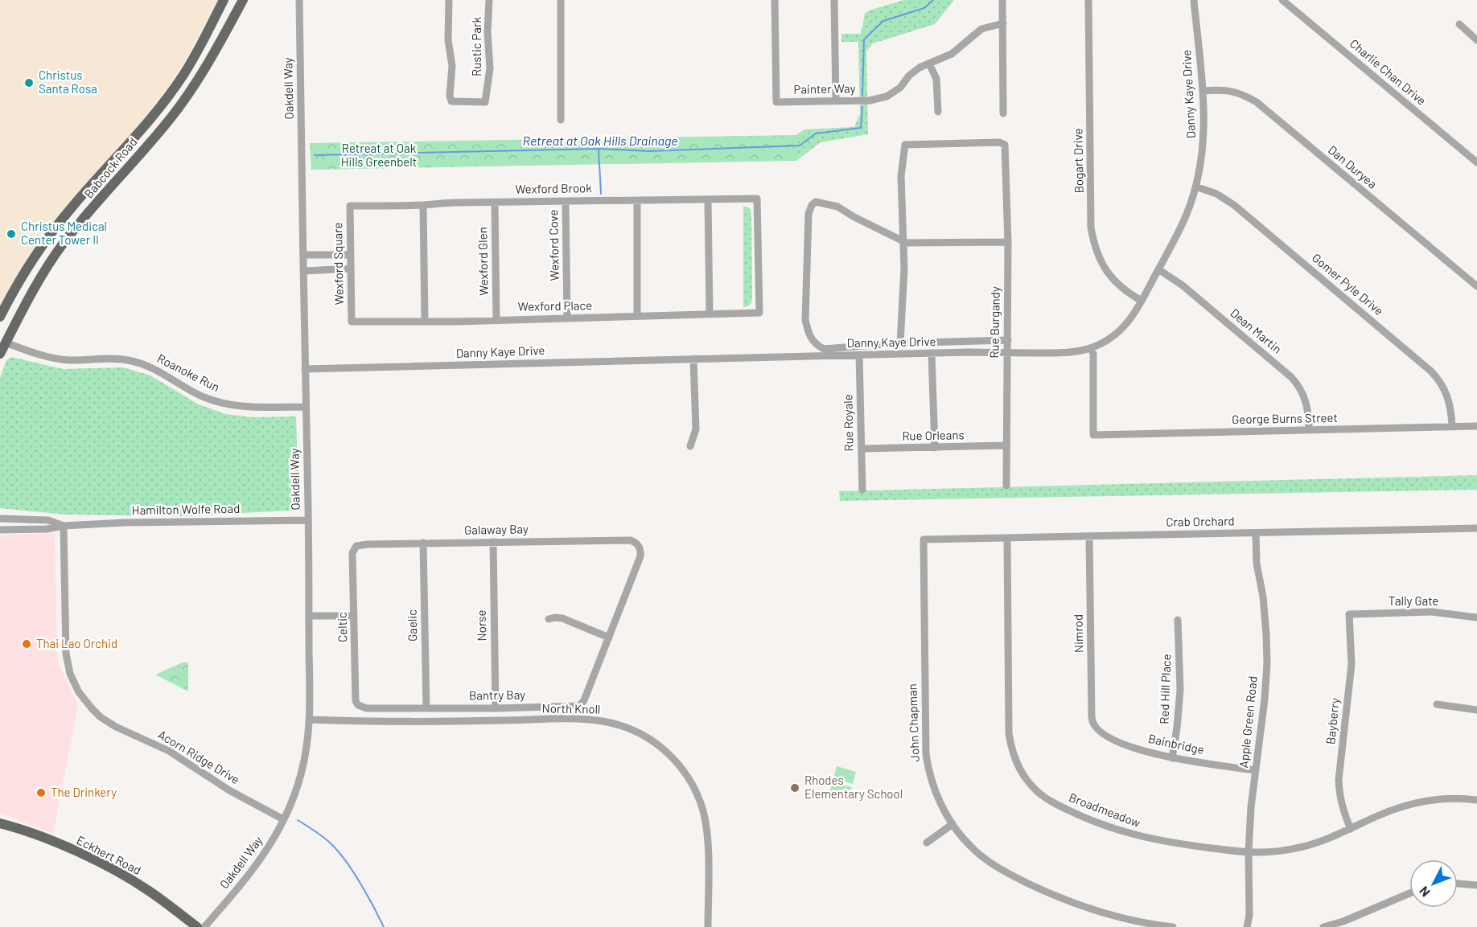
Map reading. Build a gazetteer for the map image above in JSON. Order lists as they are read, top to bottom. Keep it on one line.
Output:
{"streets":{"main road":["Babcock Road","Eckhert Road"],"street":["Rustic Park","Charlie Chan Drive","Oakdell Way","Painter Way","Danny Kaye Drive","Bogart Drive","Dan Duryea","Wexford Brook","Wexford Cove","Wexford Glen","Wexford Square","Gomer Pyle Drive","Wexford Place","Rue Burgandy","Dean Martin","Roanoke Run","George Burns Street","Rue Royale","Rue Orleans","Hamilton Wolfe Road","Crab Orchard","Galaway Bay","Tally Gate","Gaelic","Norse","Celtic","Nimrod","Red Hill Place","Bantry Bay","North Knoll","Bayberry","Apple Green Road","John Chapman","Bainbridge","Acorn Ridge Drive","Broadmeadow"]},"crossings":[["Oakdell Way","Danny Kaye Drive"],["Oakdell Way","Roanoke Run"],["Oakdell Way","Hamilton Wolfe Road"],["Oakdell Way","North Knoll"],["Oakdell Way","Acorn Ridge Drive"],["Danny Kaye Drive","Bogart Drive"],["Danny Kaye Drive","Dan Duryea"],["Danny Kaye Drive","Gomer Pyle Drive"],["Danny Kaye Drive","Rue Burgandy"],["Danny Kaye Drive","Dean Martin"],["Danny Kaye Drive","George Burns Street"],["Danny Kaye Drive","Rue Royale"],["Babcock Road","Roanoke Run"],["Wexford Brook","Wexford Cove"],["Wexford Brook","Wexford Glen"],["Wexford Brook","Wexford Square"],["Wexford Brook","Wexford Place"],["Wexford Cove","Wexford Place"],["Wexford Glen","Wexford Place"],["Wexford Square","Wexford Place"],["Gomer Pyle Drive","George Burns Street"],["Rue Burgandy","Rue Orleans"],["Dean Martin","George Burns Street"],["Rue Royale","Rue Orleans"],["Hamilton Wolfe Road","Acorn Ridge Drive"],["Crab Orchard","Nimrod"],["Crab Orchard","Apple Green Road"],["Crab Orchard","John Chapman"],["Crab Orchard","Broadmeadow"],["Galaway Bay","Gaelic"],["Galaway Bay","Norse"],["Galaway Bay","Celtic"],["Galaway Bay","Bantry Bay"],["Tally Gate","Bayberry"],["Gaelic","Bantry Bay"],["Norse","Bantry Bay"],["Celtic","Bantry Bay"],["Nimrod","Bainbridge"],["Red Hill Place","Bainbridge"],["Bayberry","Broadmeadow"],["Apple Green Road","Bainbridge"],["Apple Green Road","Broadmeadow"]],"water":["Retreat at Oak Hills Drainage"],"parks":["Retreat at Oak Hills Greenbelt"],"places":["Christus Santa Rosa","Christus Medical Center Tower II","Thai Lao Orchid","Rhodes Elementary School","The Drinkery"],"north":"bottom left"}
